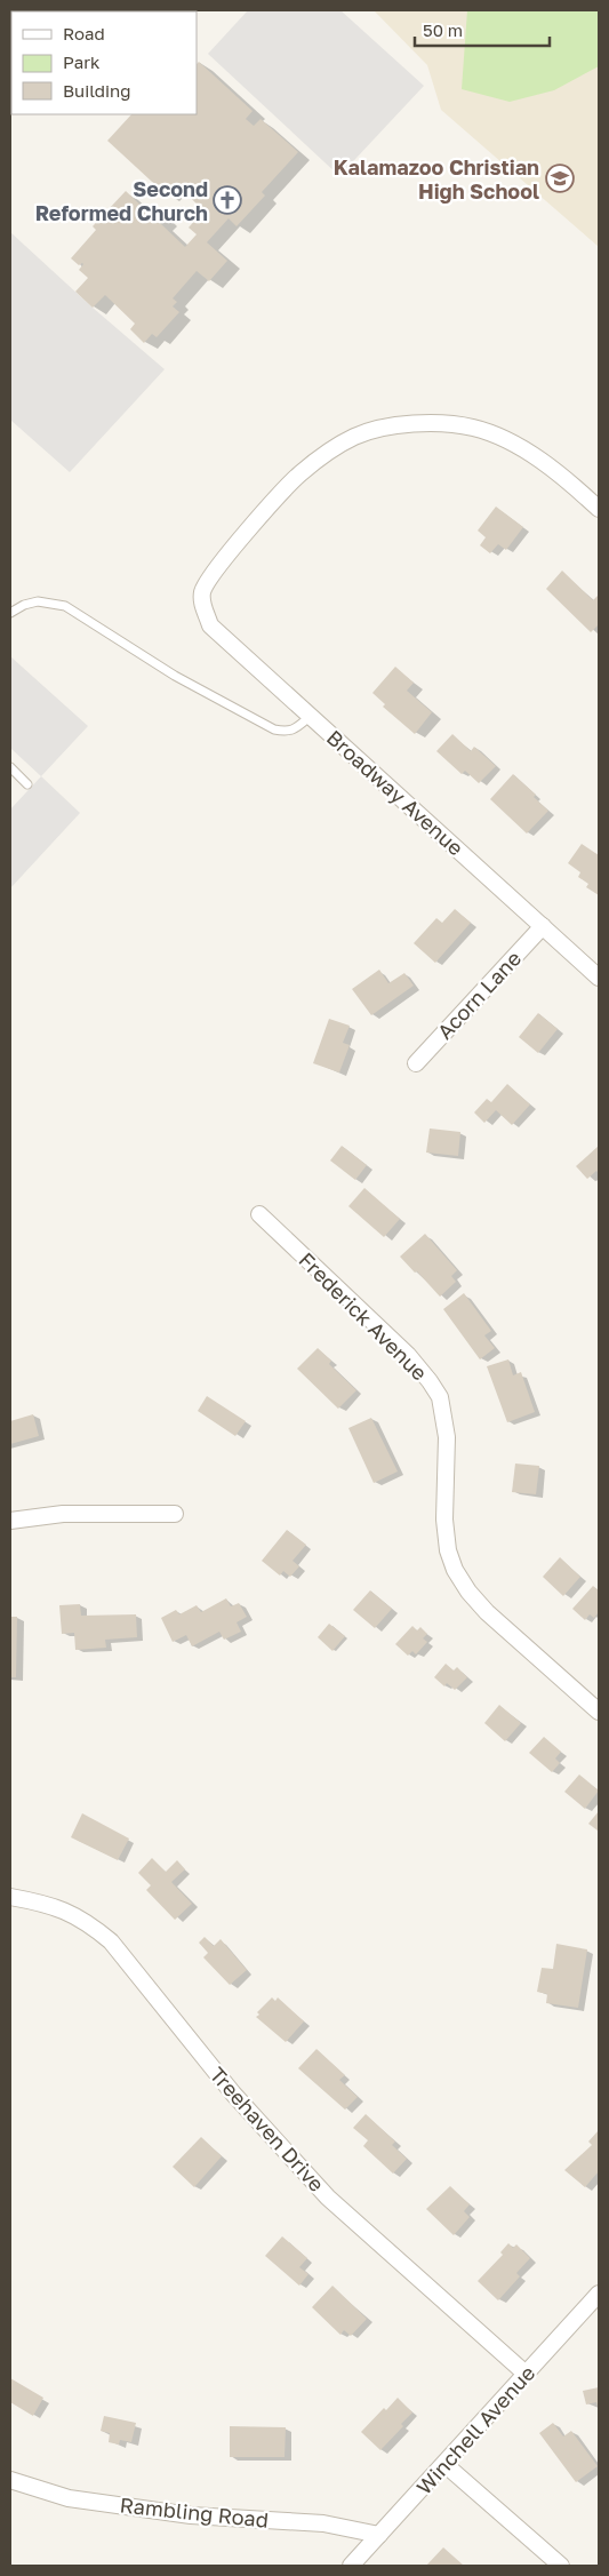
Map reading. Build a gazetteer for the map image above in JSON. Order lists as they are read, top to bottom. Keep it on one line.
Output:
{"streets":{"street":["Broadway Avenue","Acorn Lane","Frederick Avenue","Treehaven Drive","Winchell Avenue","Rambling Road"]},"crossings":[["Broadway Avenue","Acorn Lane"],["Treehaven Drive","Winchell Avenue"],["Winchell Avenue","Rambling Road"]],"places":{"school or university":["Kalamazoo Christian High School"],"church":["Second Reformed Church"]},"legend":["Road","Park","Building"],"scale_bar":"50 m"}
